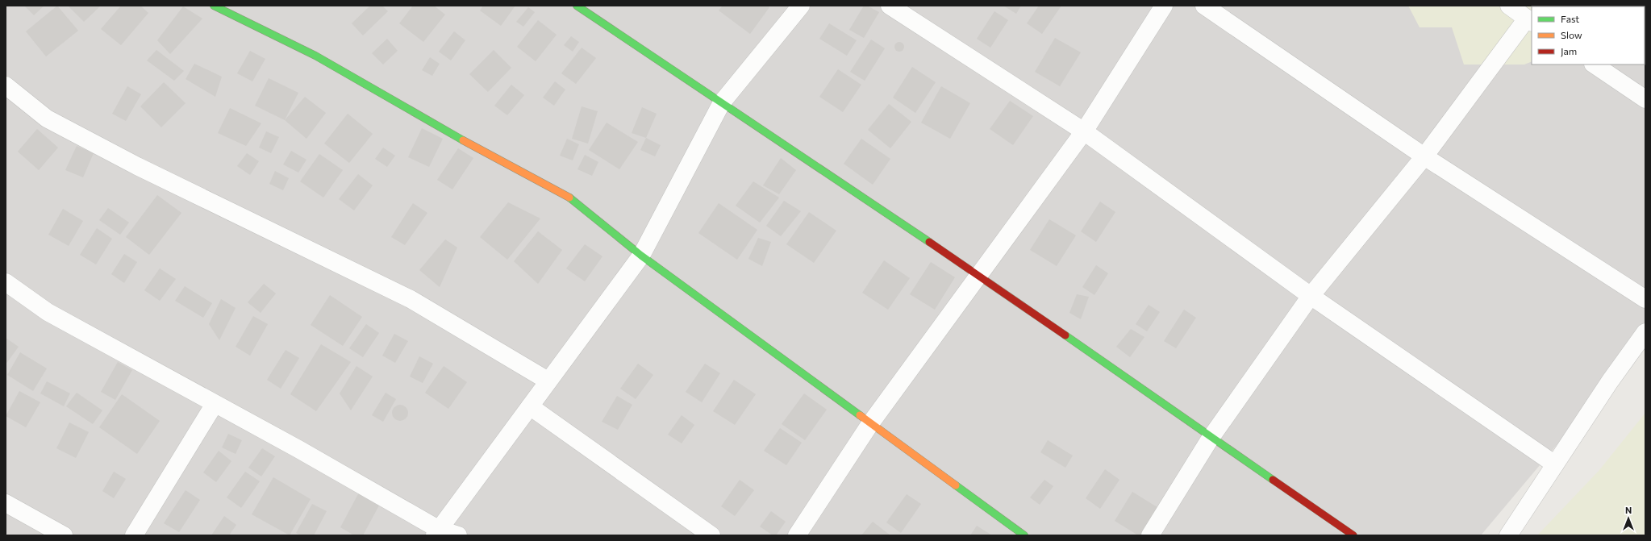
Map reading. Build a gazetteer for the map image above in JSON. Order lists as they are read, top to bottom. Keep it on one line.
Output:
{"legend":["Fast","Slow","Jam"],"north":"top"}
